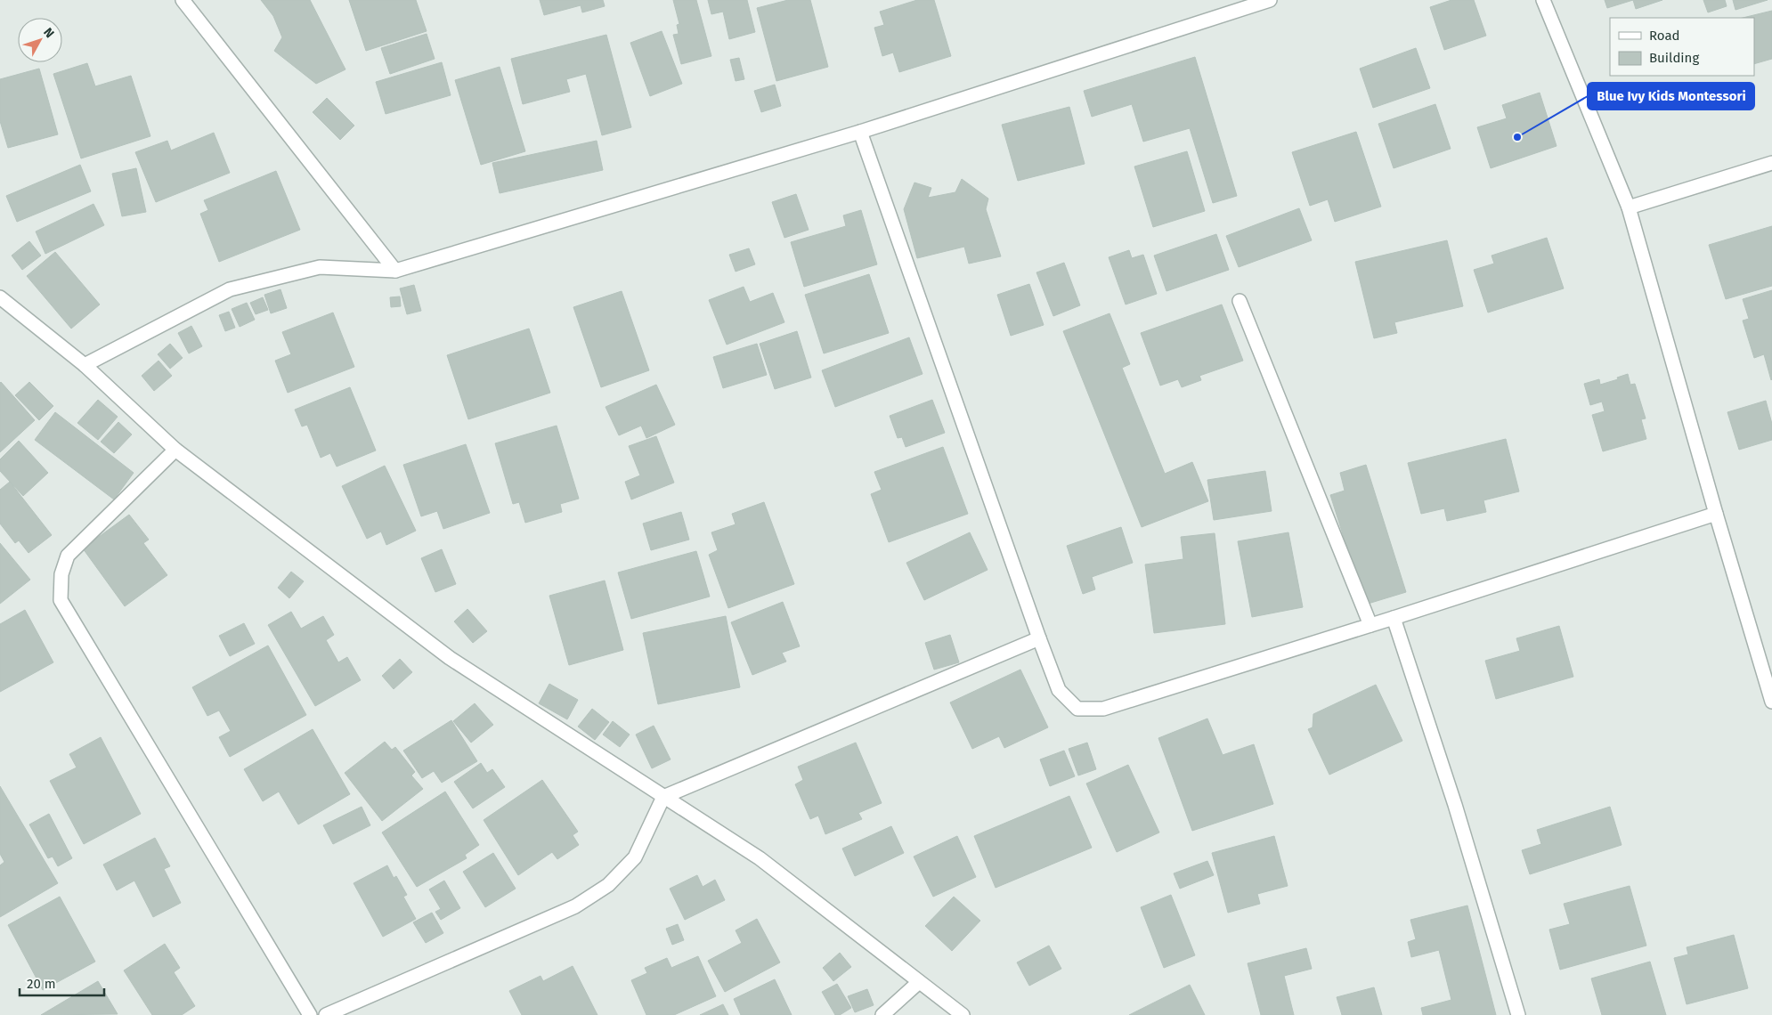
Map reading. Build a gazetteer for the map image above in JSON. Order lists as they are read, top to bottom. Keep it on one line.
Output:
{"places":["Blue Ivy Kids Montessori"],"legend":["Road","Building"],"scale_bar":"20 m","north":"top right"}
